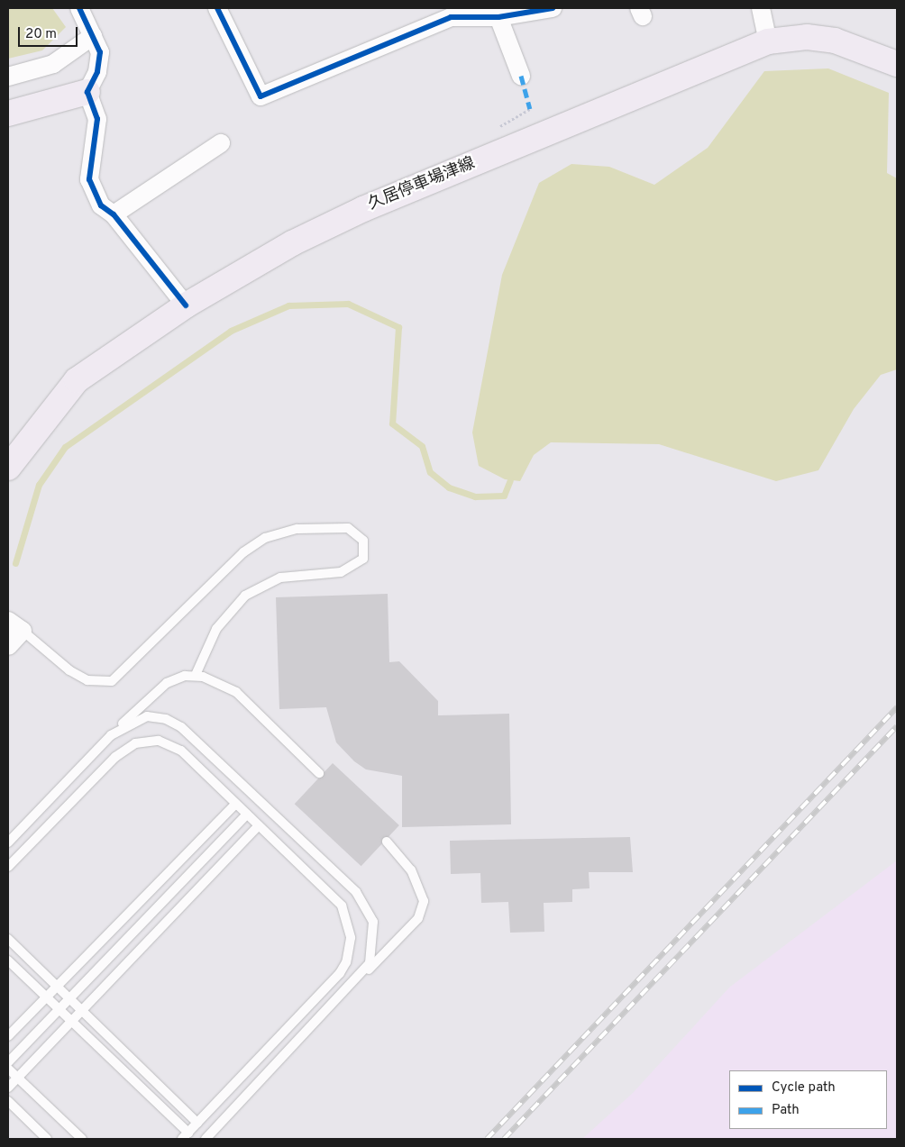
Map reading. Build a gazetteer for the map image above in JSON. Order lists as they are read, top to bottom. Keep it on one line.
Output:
{"streets":{"main road":["久居停車場津線"]},"legend":["Cycle path","Path"],"scale_bar":"20 m"}
